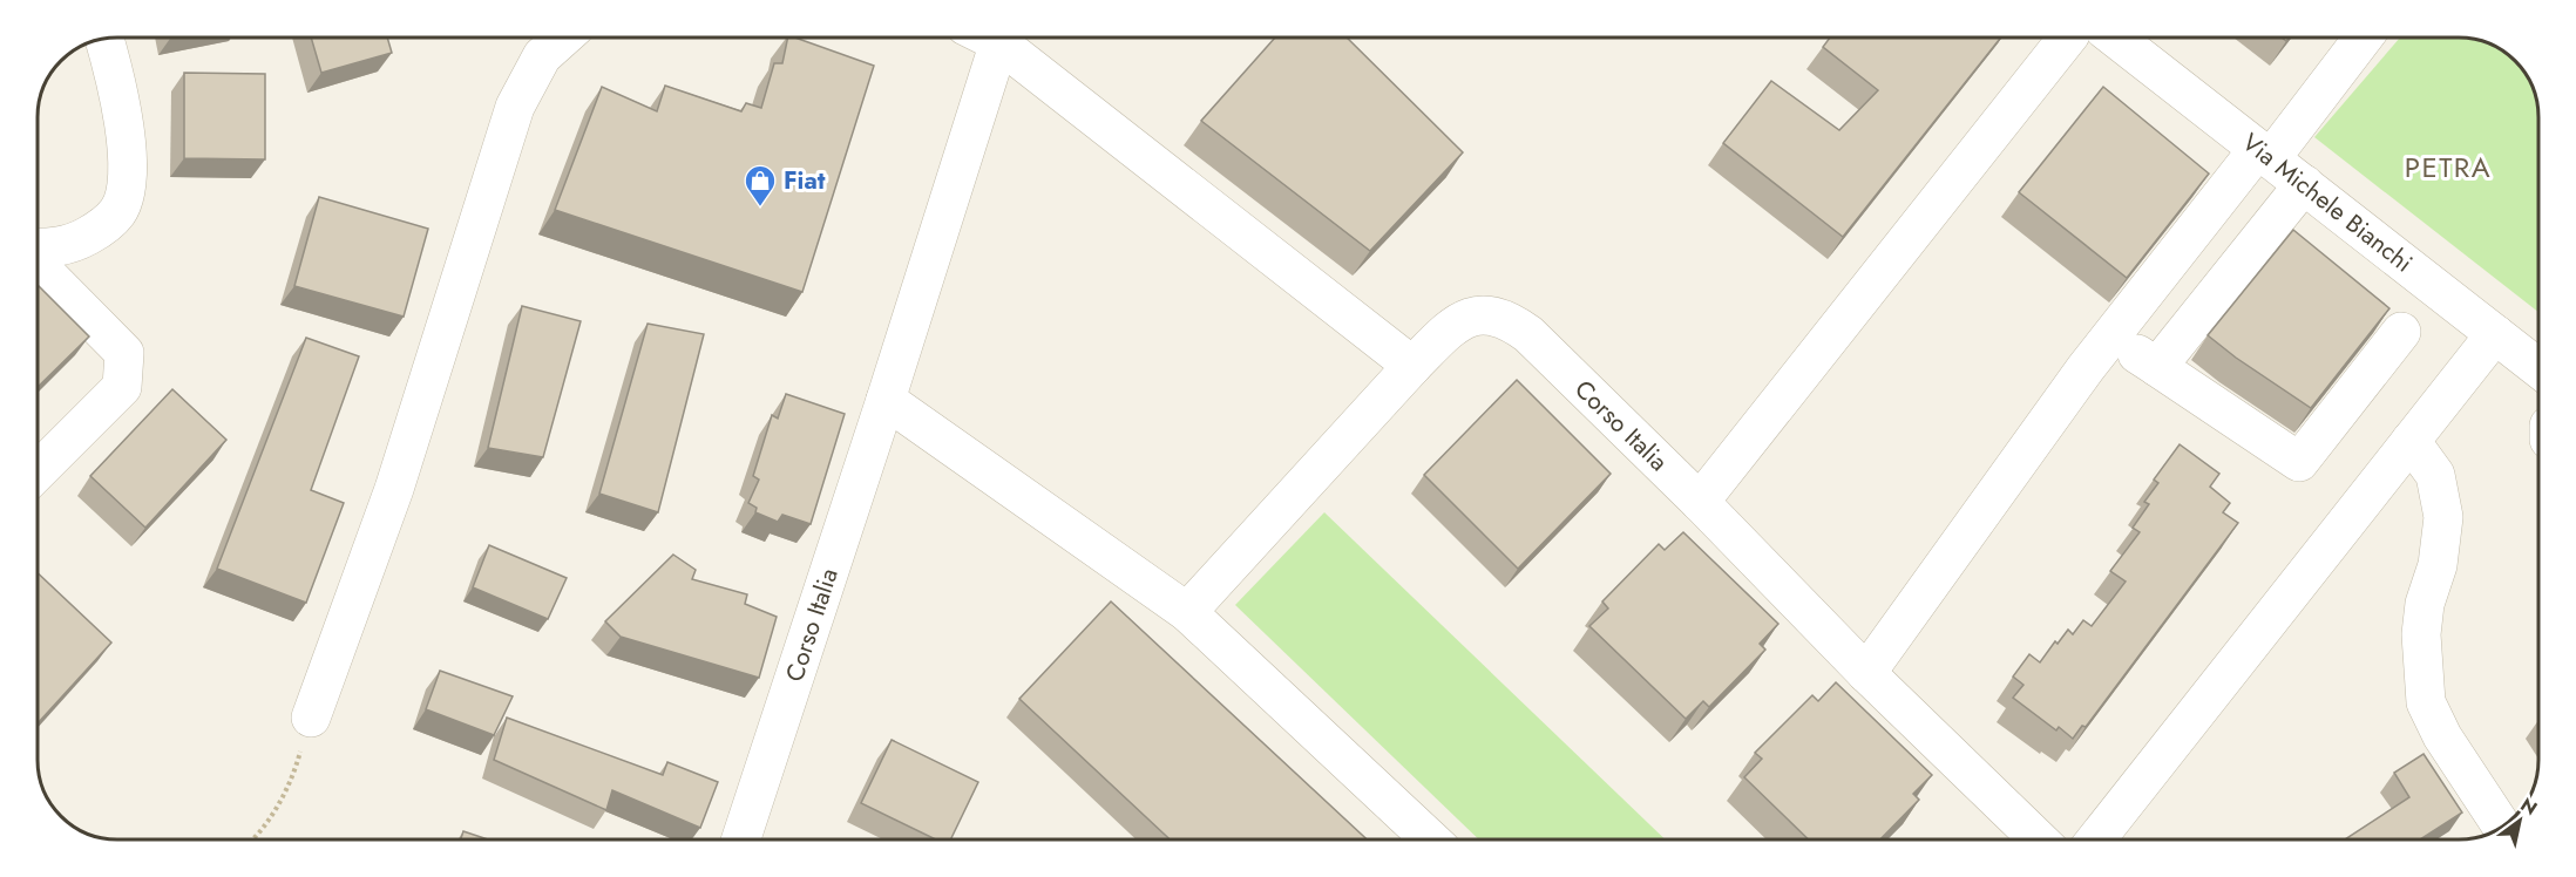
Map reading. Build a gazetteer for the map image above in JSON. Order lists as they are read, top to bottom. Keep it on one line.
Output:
{"streets":{"street":["Via Michele Bianchi","Corso Italia"]},"districts":["PETRA"],"places":{"shop":["Fiat"]},"north":"top right"}
